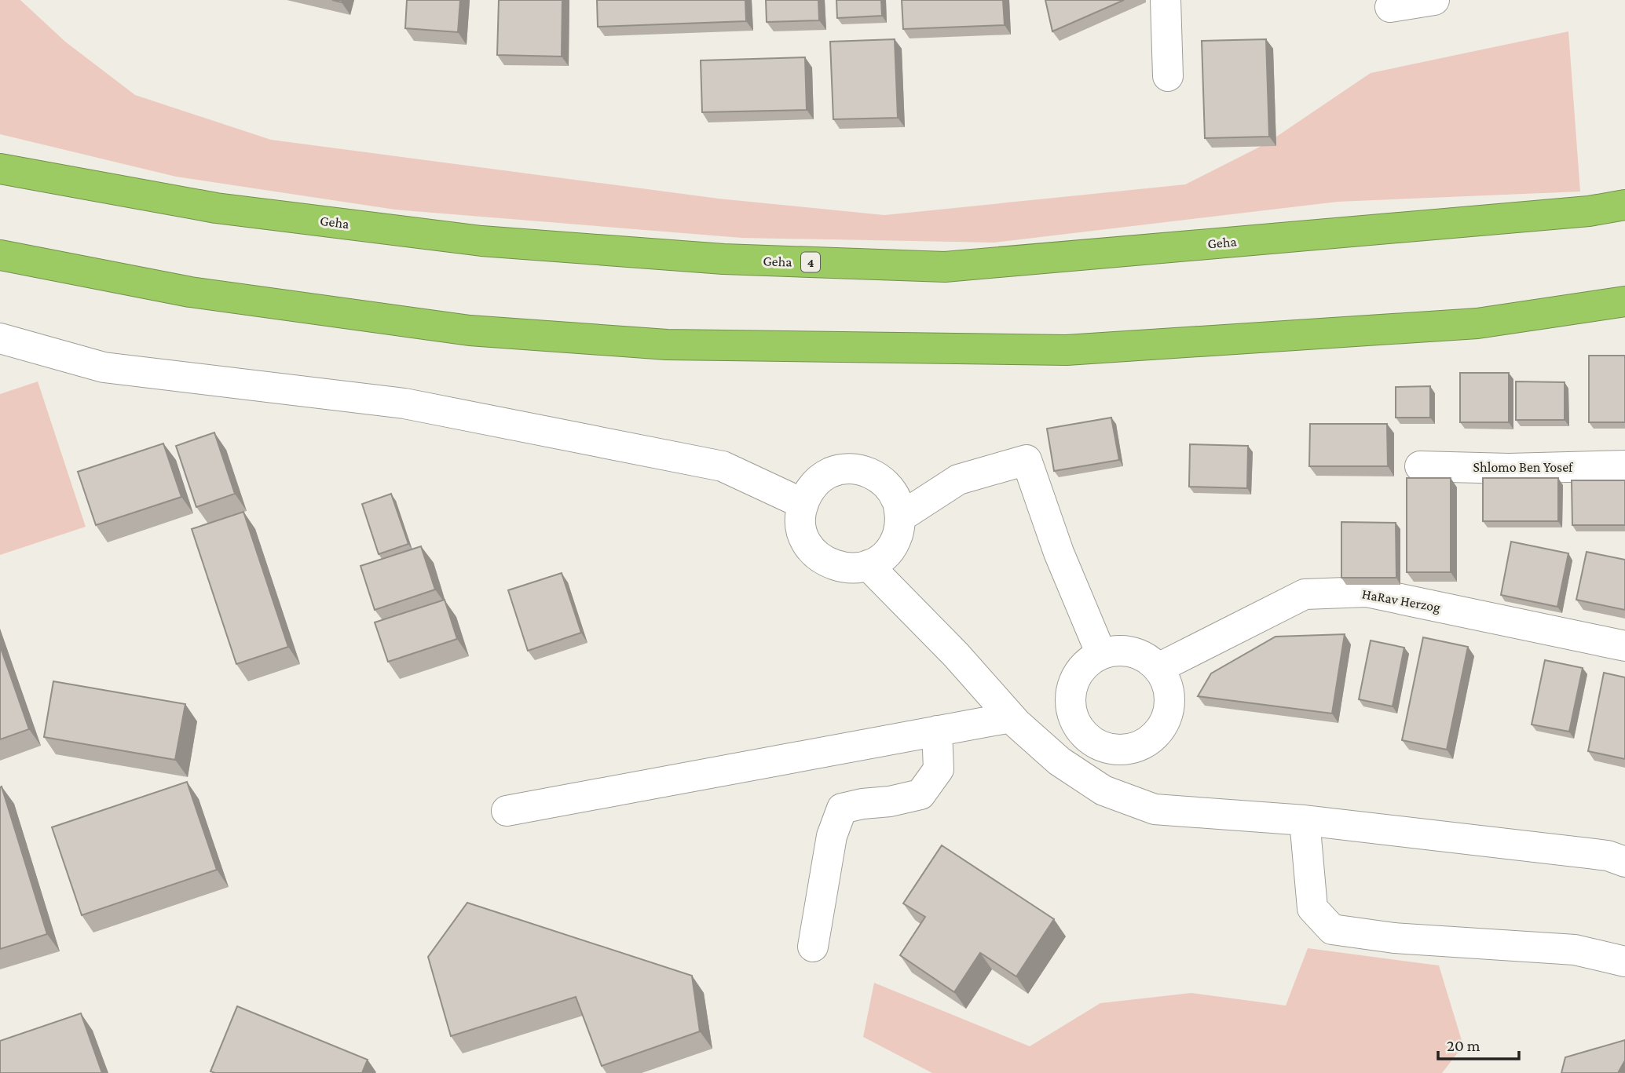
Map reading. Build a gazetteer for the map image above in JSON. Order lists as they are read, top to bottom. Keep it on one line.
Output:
{"streets":{"highway":["Geha","4"],"street":["Shlomo Ben Yosef","HaRav Herzog"]},"scale_bar":"20 m"}
